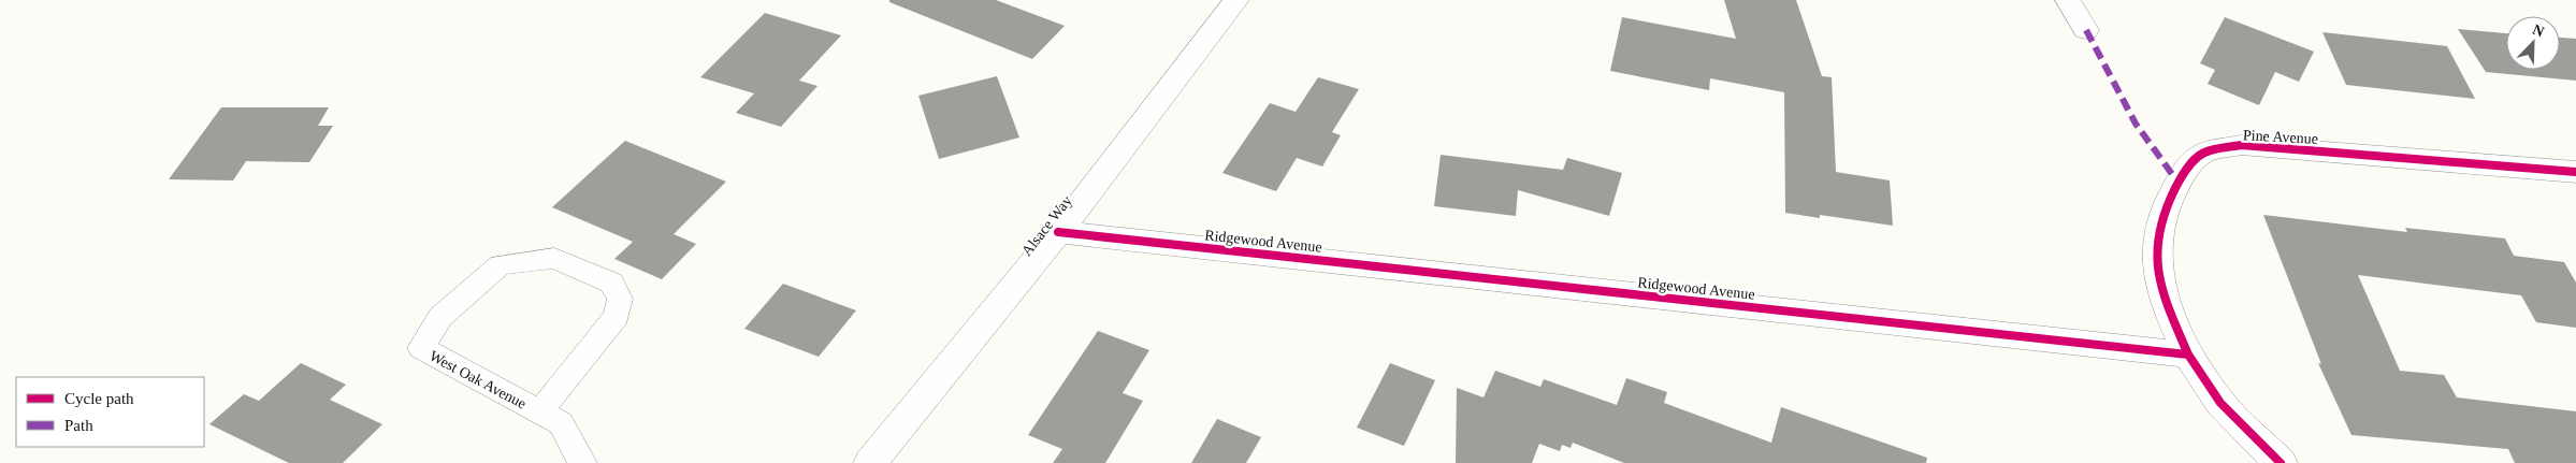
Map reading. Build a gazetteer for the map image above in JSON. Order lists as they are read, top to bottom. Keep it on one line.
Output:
{"streets":{"street":["Pine Avenue","Alsace Way","Ridgewood Avenue"],"lane":["West Oak Avenue"]},"crossings":[["Pine Avenue","Ridgewood Avenue"],["Alsace Way","Ridgewood Avenue"]],"legend":["Cycle path","Path"],"north":"top right"}
